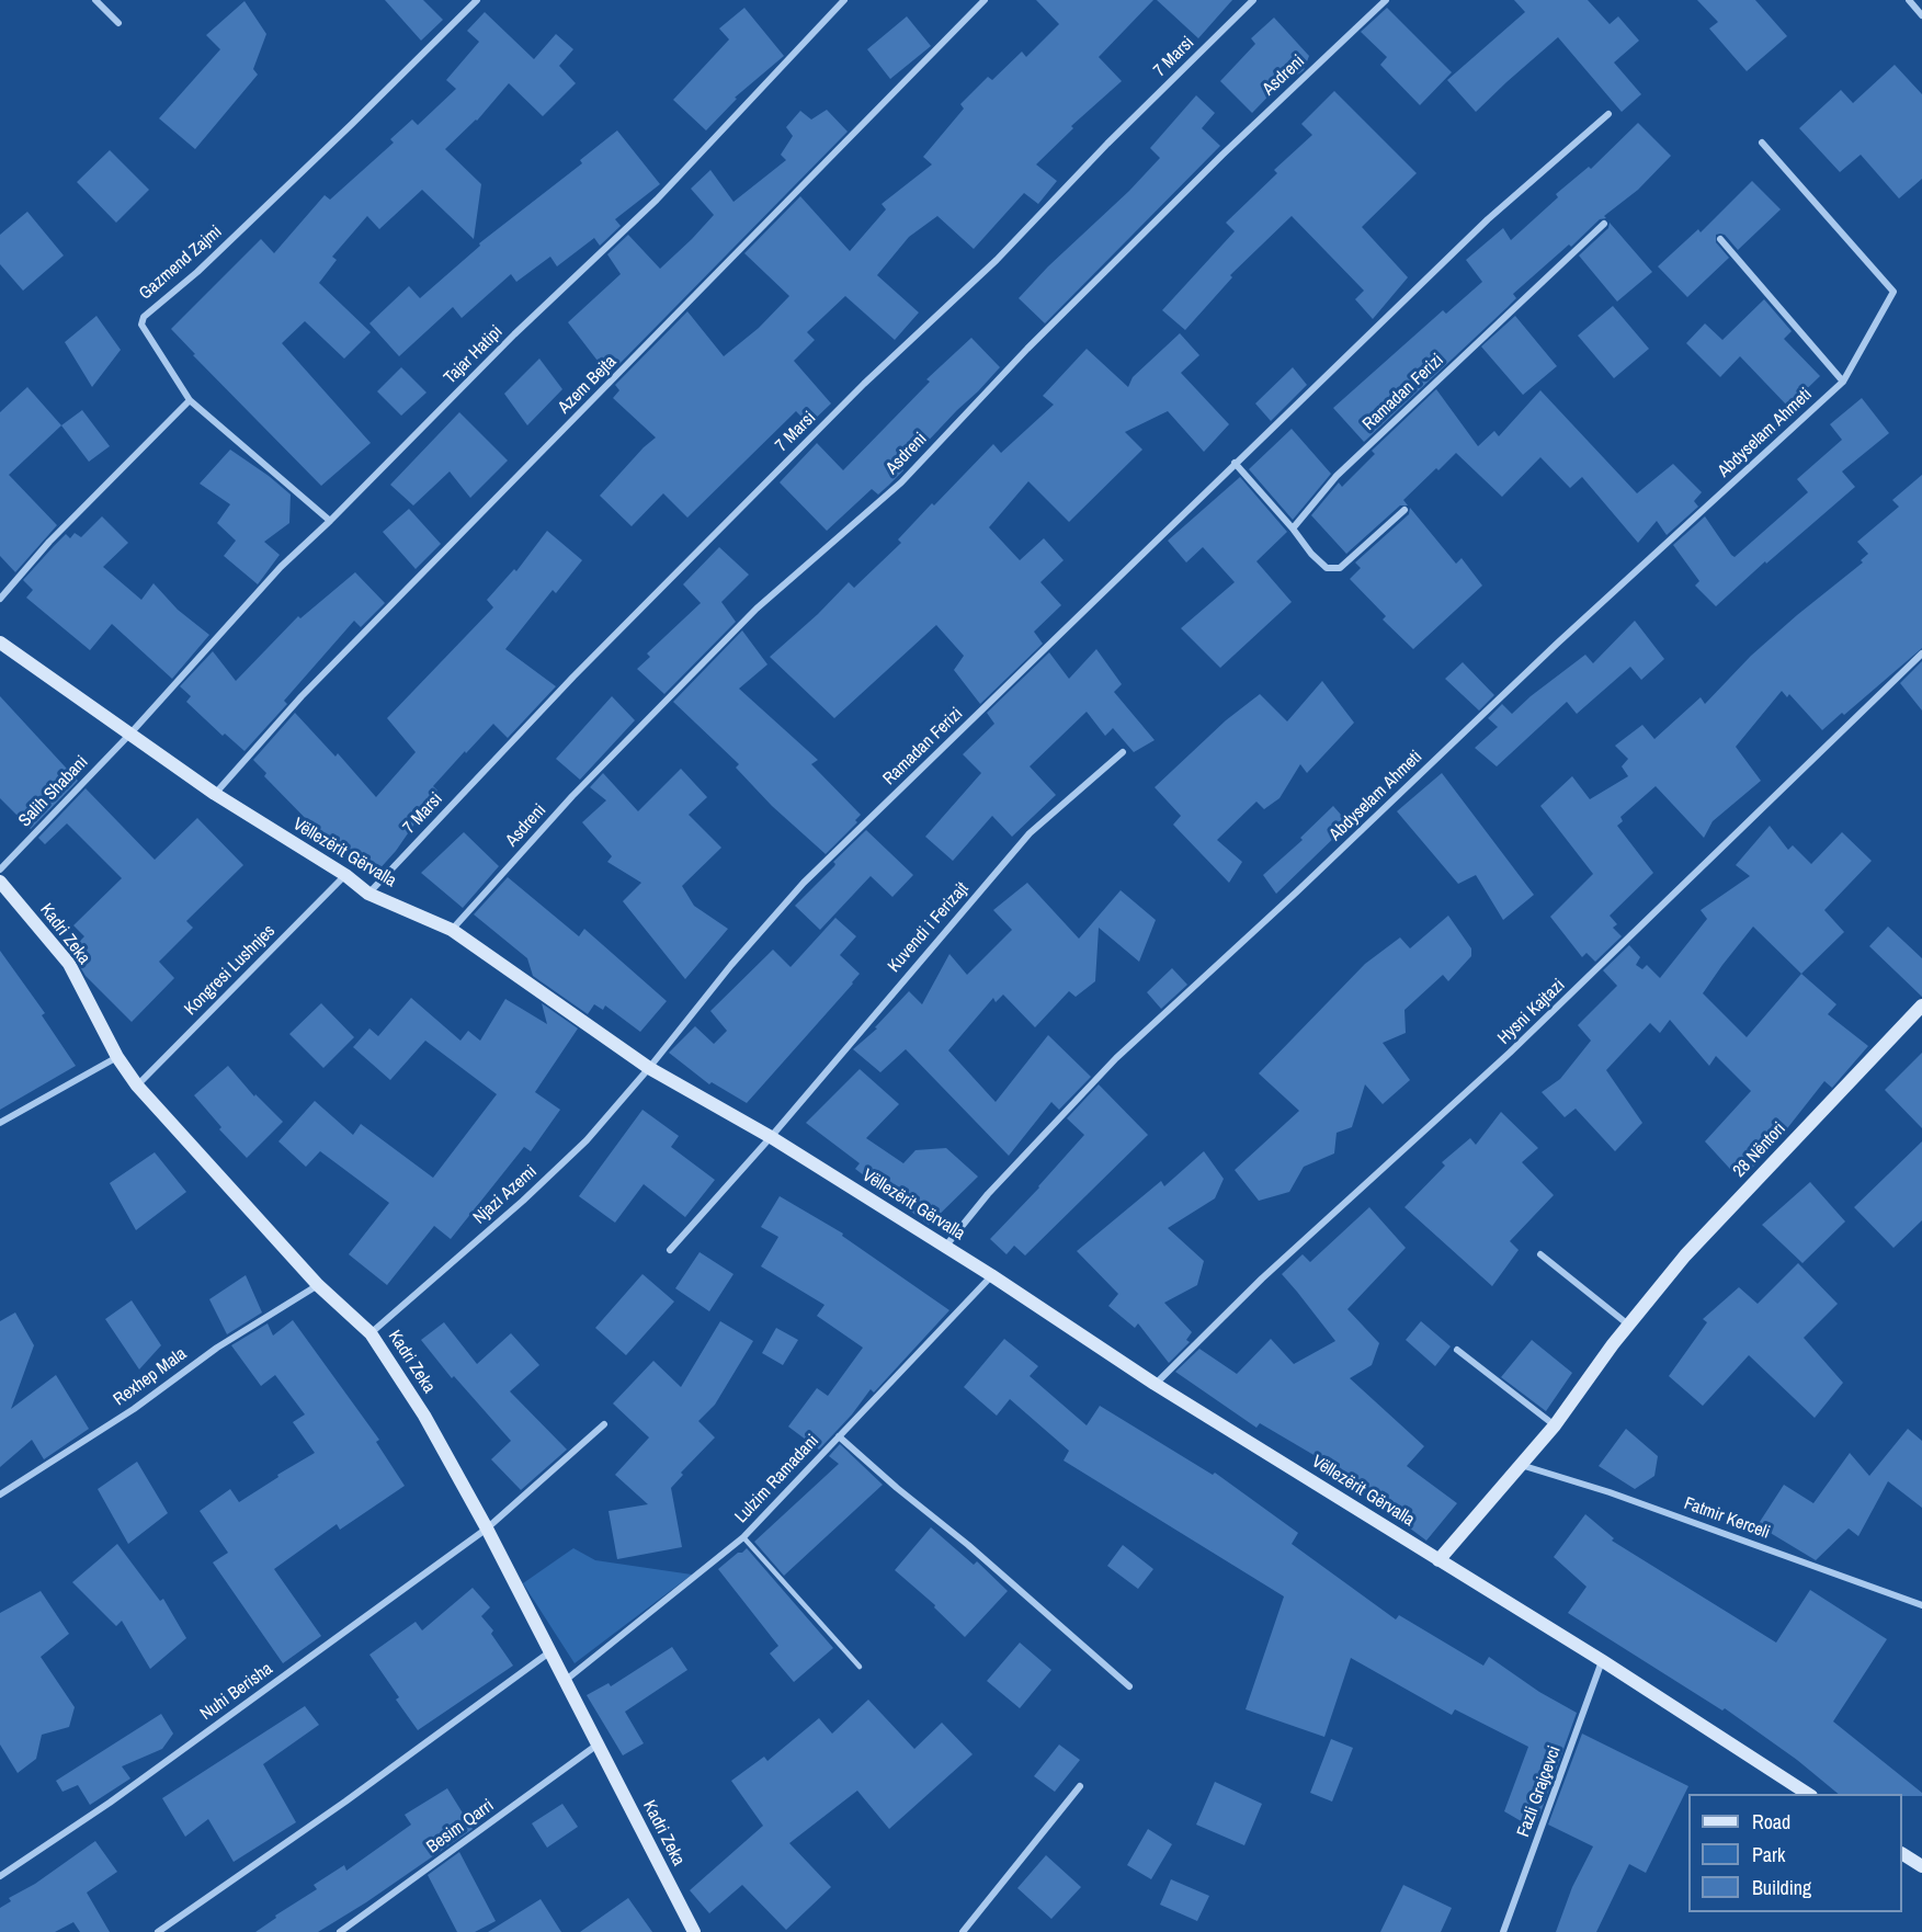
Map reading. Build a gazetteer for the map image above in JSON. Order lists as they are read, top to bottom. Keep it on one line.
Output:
{"streets":{"street":["7 Marsi","Asdreni","Gazmend Zajmi","Tajar Hatipi","Azem Bejta","Ramadan Ferizi","Abdyselam Ahmeti","Salih Shabani","Vëllezërit Gërvalla","Kuvendi i Ferizajt","Kadri Zeka","Kongresi Lushnjes","Hysni Kajtazi","28 Nëntori","Njazi Azemi","Rexhep Mala","Lulzim Ramadani","Fatmir Kerceli","Nuhi Berisha","Fazli Grajçevci","Besim Qarri"]},"crossings":[["7 Marsi","Vëllezërit Gërvalla"],["Asdreni","Vëllezërit Gërvalla"],["Gazmend Zajmi","Tajar Hatipi"],["Tajar Hatipi","Salih Shabani"],["Tajar Hatipi","Vëllezërit Gërvalla"],["Azem Bejta","Vëllezërit Gërvalla"],["Ramadan Ferizi","Vëllezërit Gërvalla"],["Ramadan Ferizi","Njazi Azemi"],["Abdyselam Ahmeti","Vëllezërit Gërvalla"],["Salih Shabani","Vëllezërit Gërvalla"],["Vëllezërit Gërvalla","Kuvendi i Ferizajt"],["Vëllezërit Gërvalla","Kongresi Lushnjes"],["Vëllezërit Gërvalla","Hysni Kajtazi"],["Vëllezërit Gërvalla","28 Nëntori"],["Vëllezërit Gërvalla","Njazi Azemi"],["Vëllezërit Gërvalla","Lulzim Ramadani"],["Vëllezërit Gërvalla","Fazli Grajçevci"],["Kadri Zeka","Kongresi Lushnjes"],["Kadri Zeka","Njazi Azemi"],["Kadri Zeka","Rexhep Mala"],["Kadri Zeka","Lulzim Ramadani"],["Kadri Zeka","Nuhi Berisha"],["Kadri Zeka","Besim Qarri"],["28 Nëntori","Fatmir Kerceli"]],"legend":["Road","Park","Building"]}
